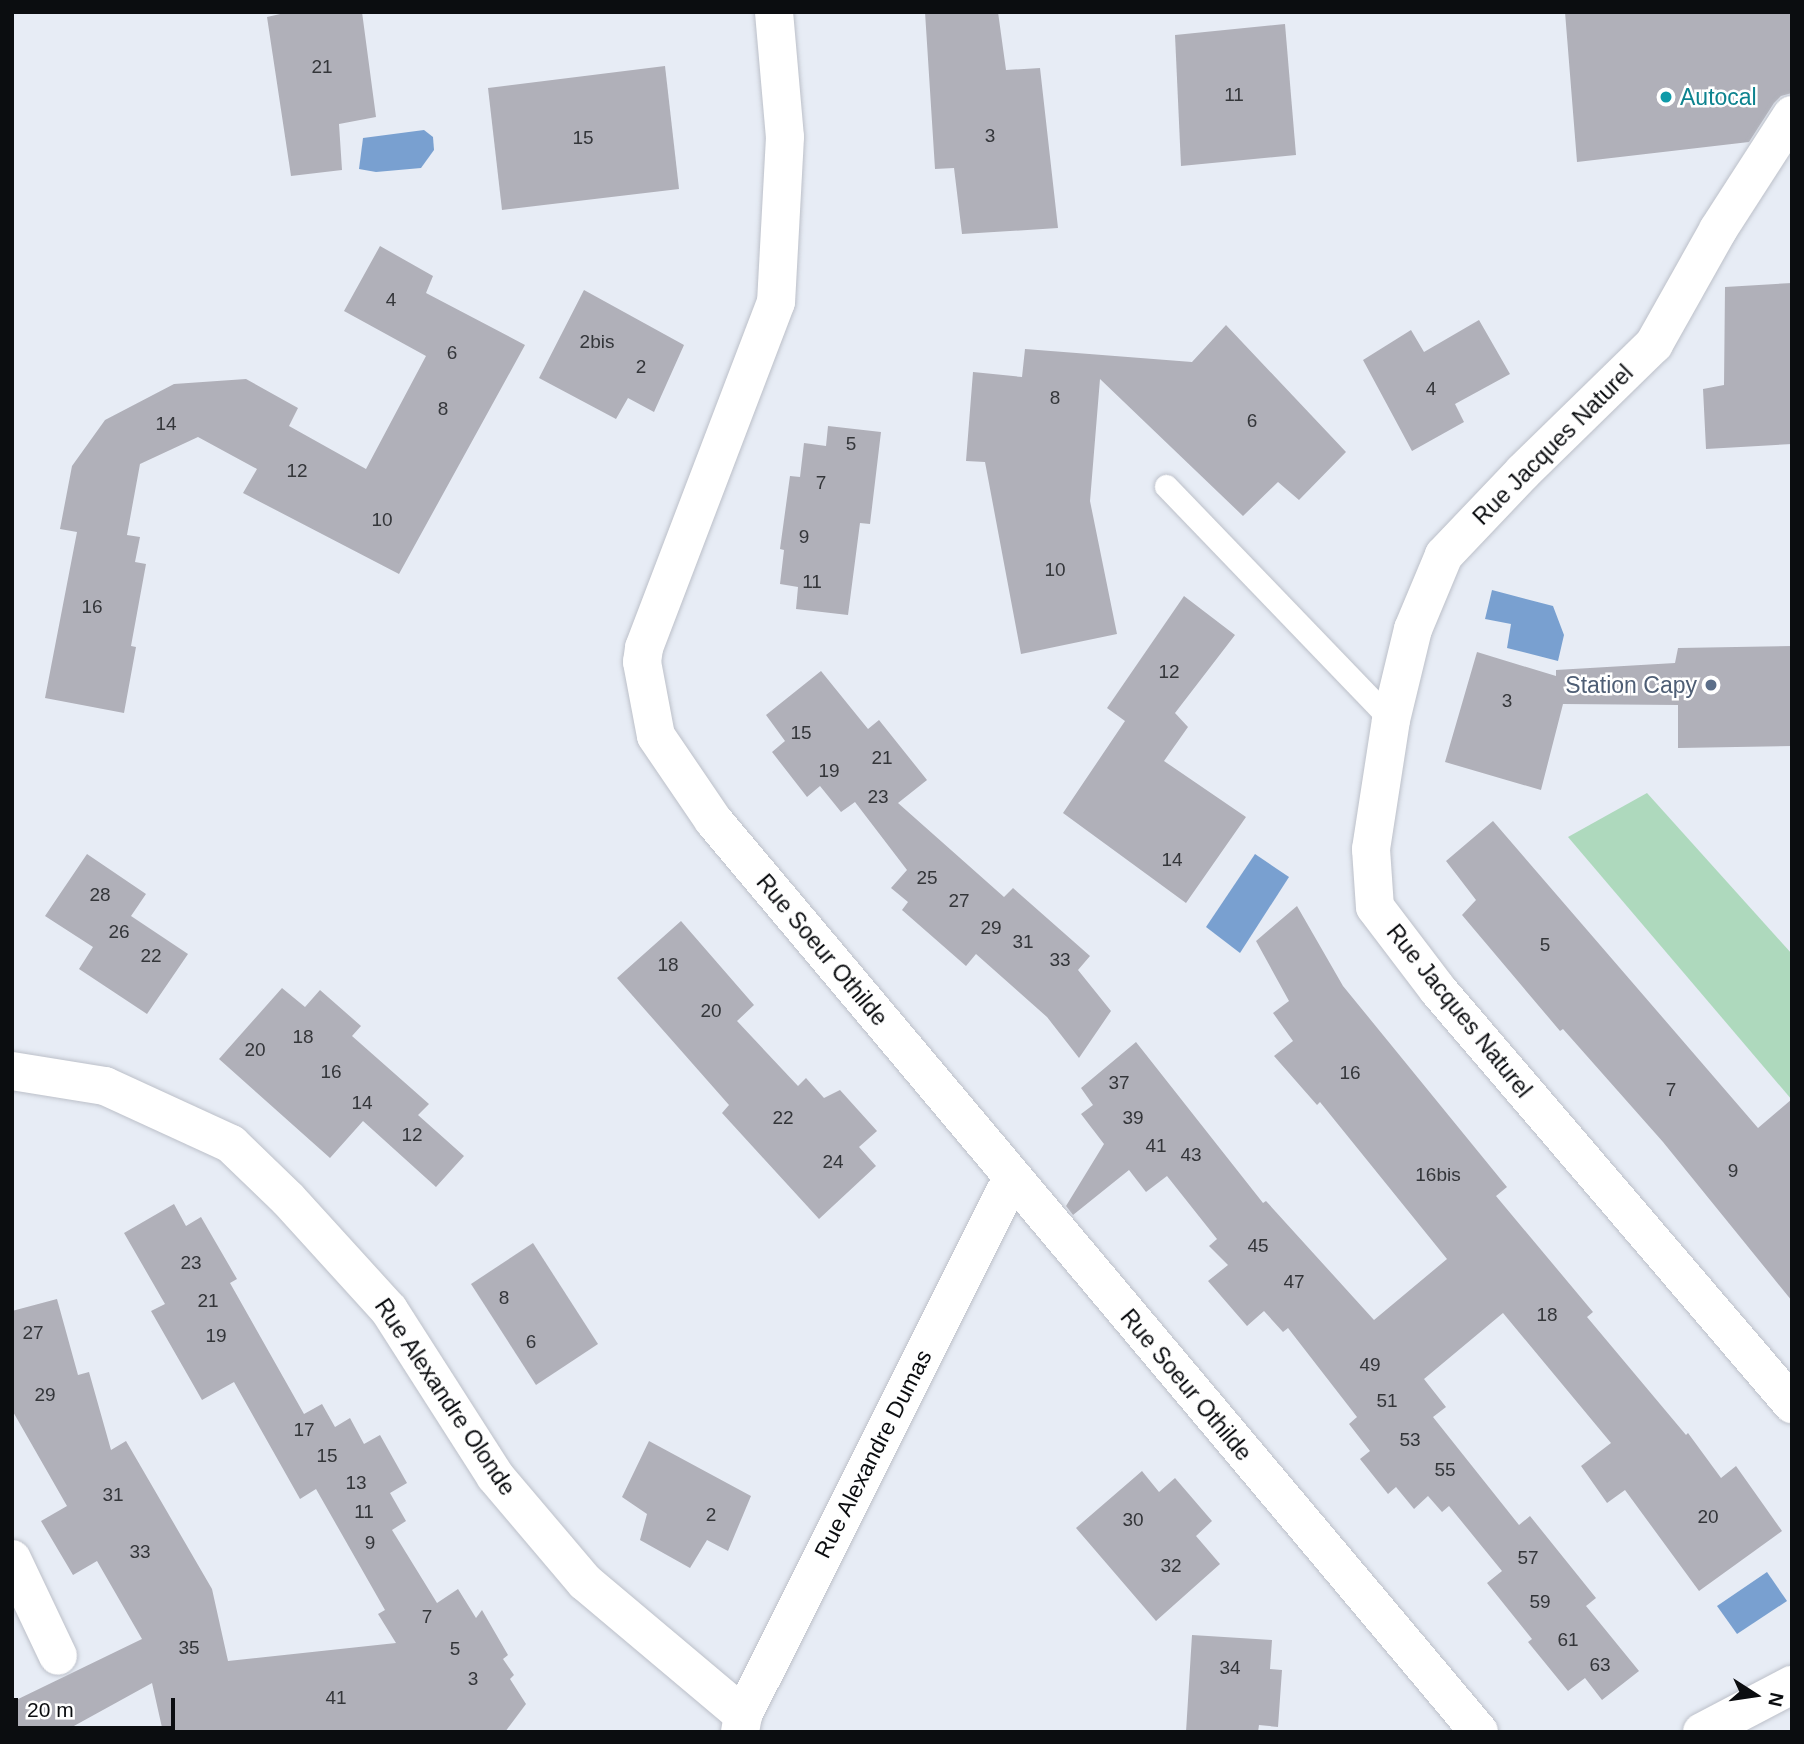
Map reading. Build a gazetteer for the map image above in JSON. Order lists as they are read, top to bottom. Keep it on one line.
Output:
{"streets":{"street":["Rue Jacques Naturel","Rue Soeur Othilde","Rue Alexandre Olonde","Rue Alexandre Dumas"]},"crossings":[["Rue Soeur Othilde","Rue Alexandre Dumas"],["Rue Alexandre Olonde","Rue Alexandre Dumas"]],"places":["Autocal","Station Capy"],"house_numbers":["21","11","3","15","4","2bis","6","2","4","8","8","6","14","5","12","7","10","9","10","11","16","12","3","15","21","19","23","14","25","28","27","29","26","31","5","22","33","18","20","18","20","16","16","37","7","14","22","39","12","41","43","24","9","16bis","45","23","47","8","21","18","27","19","6","49","29","51","17","53","15","55","13","31","11","2","20","30","9","33","57","32","59","7","61","35","5","63","34","3","41"],"scale_bar":"20 m","north":"right"}
